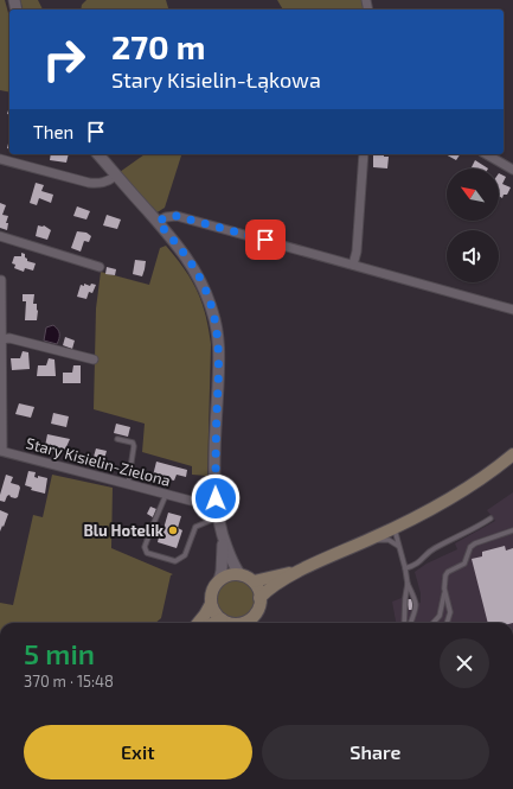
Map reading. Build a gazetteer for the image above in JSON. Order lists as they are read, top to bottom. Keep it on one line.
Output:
{"streets":{"street":["Stary Kisielin-Zielona"]},"places":["Blu Hotelik"],"north":"top left","page":{"turn":["270 m","Stary Kisielin-Łąkowa"],"then":"Then","heading":["5 min","370 m · 15:48"],"buttons":["Exit","Share"]}}
